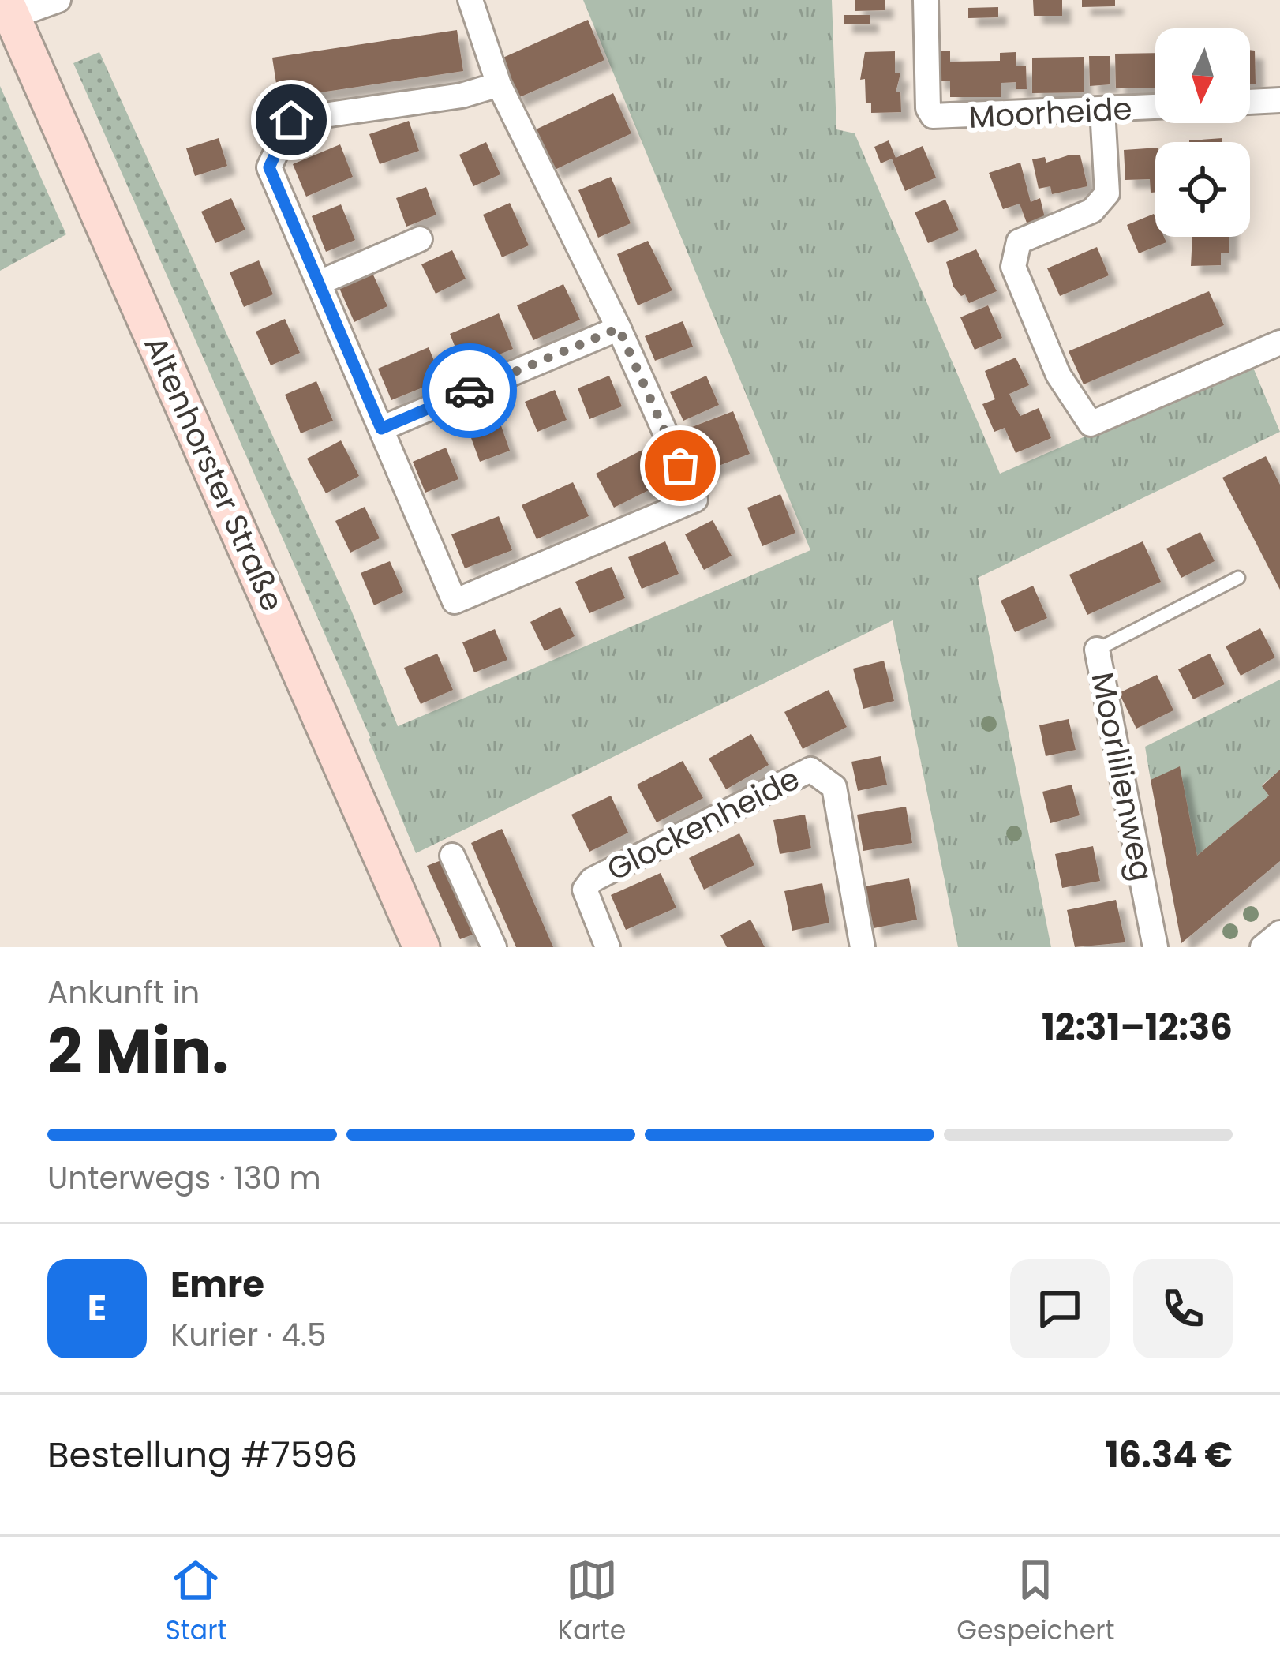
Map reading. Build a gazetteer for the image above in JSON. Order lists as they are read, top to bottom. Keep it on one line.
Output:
{"streets":{"street":["Moorheide","Altenhorster Straße","Moorlilienweg","Glockenheide"]},"north":"bottom","page":{"heading":["2 Min.","Ankunft in","12:31–12:36"],"panel":["Emre","Kurier · 4.5","Bestellung #7596","16.34 €"],"bar":"Unterwegs · 130 m","round":"E","tabs":["Start","Karte","Gespeichert"]}}
